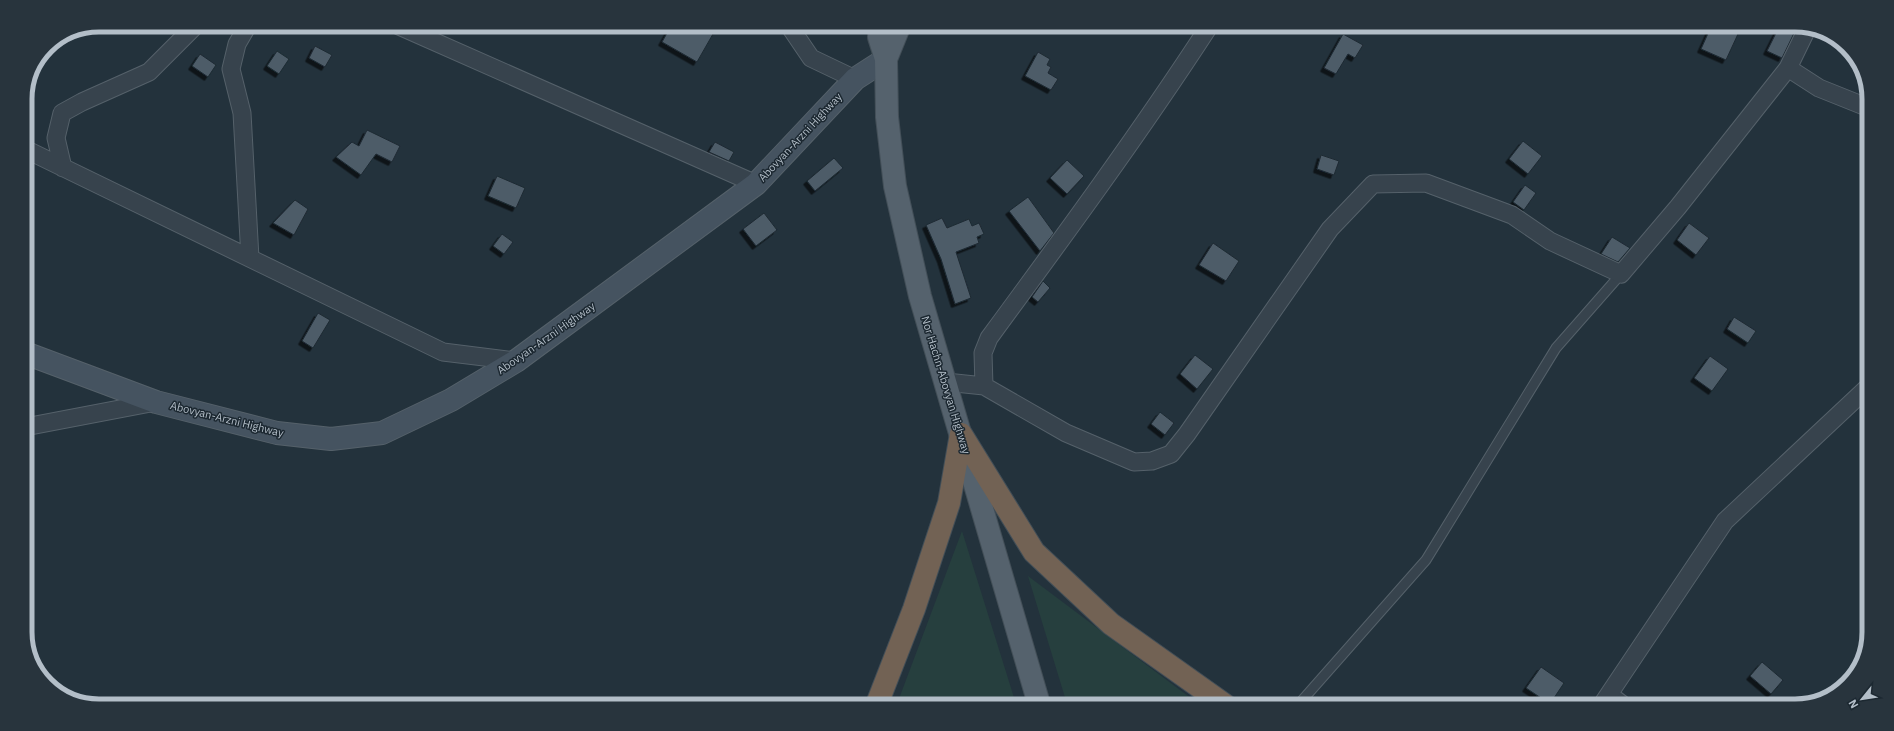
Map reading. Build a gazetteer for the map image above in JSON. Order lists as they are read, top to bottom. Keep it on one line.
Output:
{"streets":{"main road":["Abovyan-Arzni Highway","Nor Hachn-Abovyan Highway"]},"crossings":[["Abovyan-Arzni Highway","Nor Hachn-Abovyan Highway"]],"north":"bottom left"}
